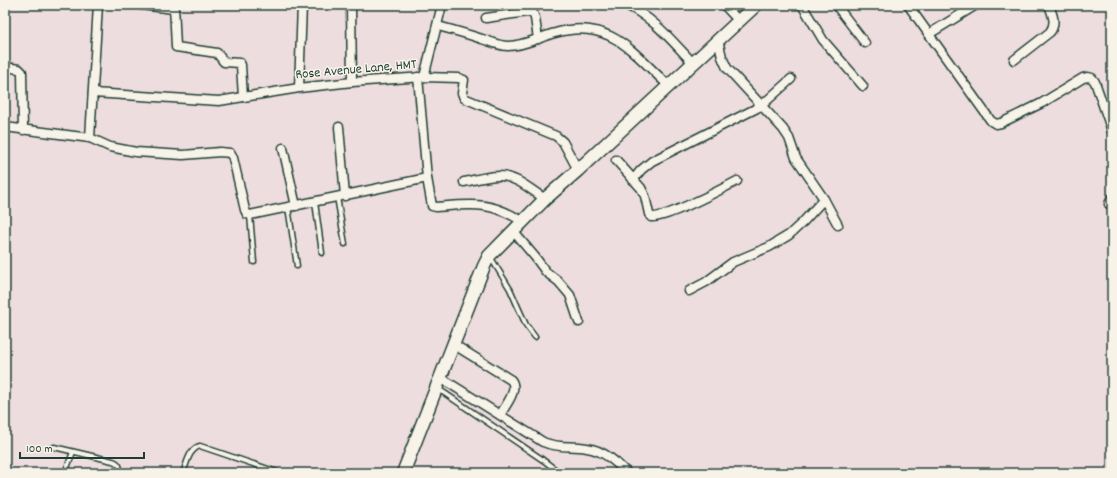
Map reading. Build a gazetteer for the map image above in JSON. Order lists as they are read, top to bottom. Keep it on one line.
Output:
{"streets":{"street":["Rose Avenue Lane, HMT"]},"scale_bar":"100 m"}
